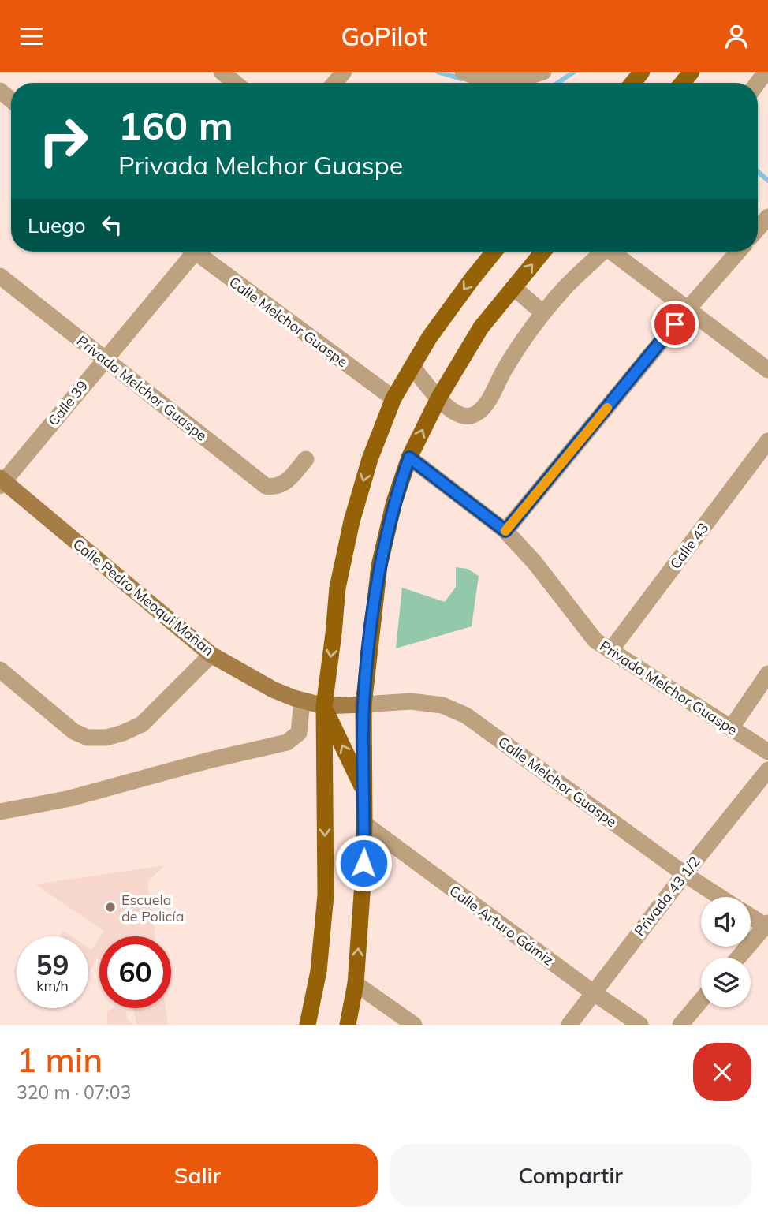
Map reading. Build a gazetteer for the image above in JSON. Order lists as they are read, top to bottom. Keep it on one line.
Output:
{"streets":{"main road":["Calle Pedro Meoqui Mañan"],"street":["Calle Melchor Guaspe","Privada Melchor Guaspe","Calle 39","Calle 43","Privada 43 1/2","Calle Arturo Gámiz"]},"crossings":[["Calle Melchor Guaspe","Calle Pedro Meoqui Mañan"],["Calle Melchor Guaspe","Privada 43 1/2"],["Privada Melchor Guaspe","Calle 39"],["Privada Melchor Guaspe","Calle 43"],["Calle 39","Calle Pedro Meoqui Mañan"],["Privada 43 1/2","Calle Arturo Gámiz"]],"places":["Escuela de Policía"],"page":{"header":"GoPilot","turn":["160 m","Privada Melchor Guaspe"],"then":"Luego","speed":"59 km/h","limit":"60","heading":["1 min","320 m · 07:03"],"buttons":["Salir","Compartir"]}}
